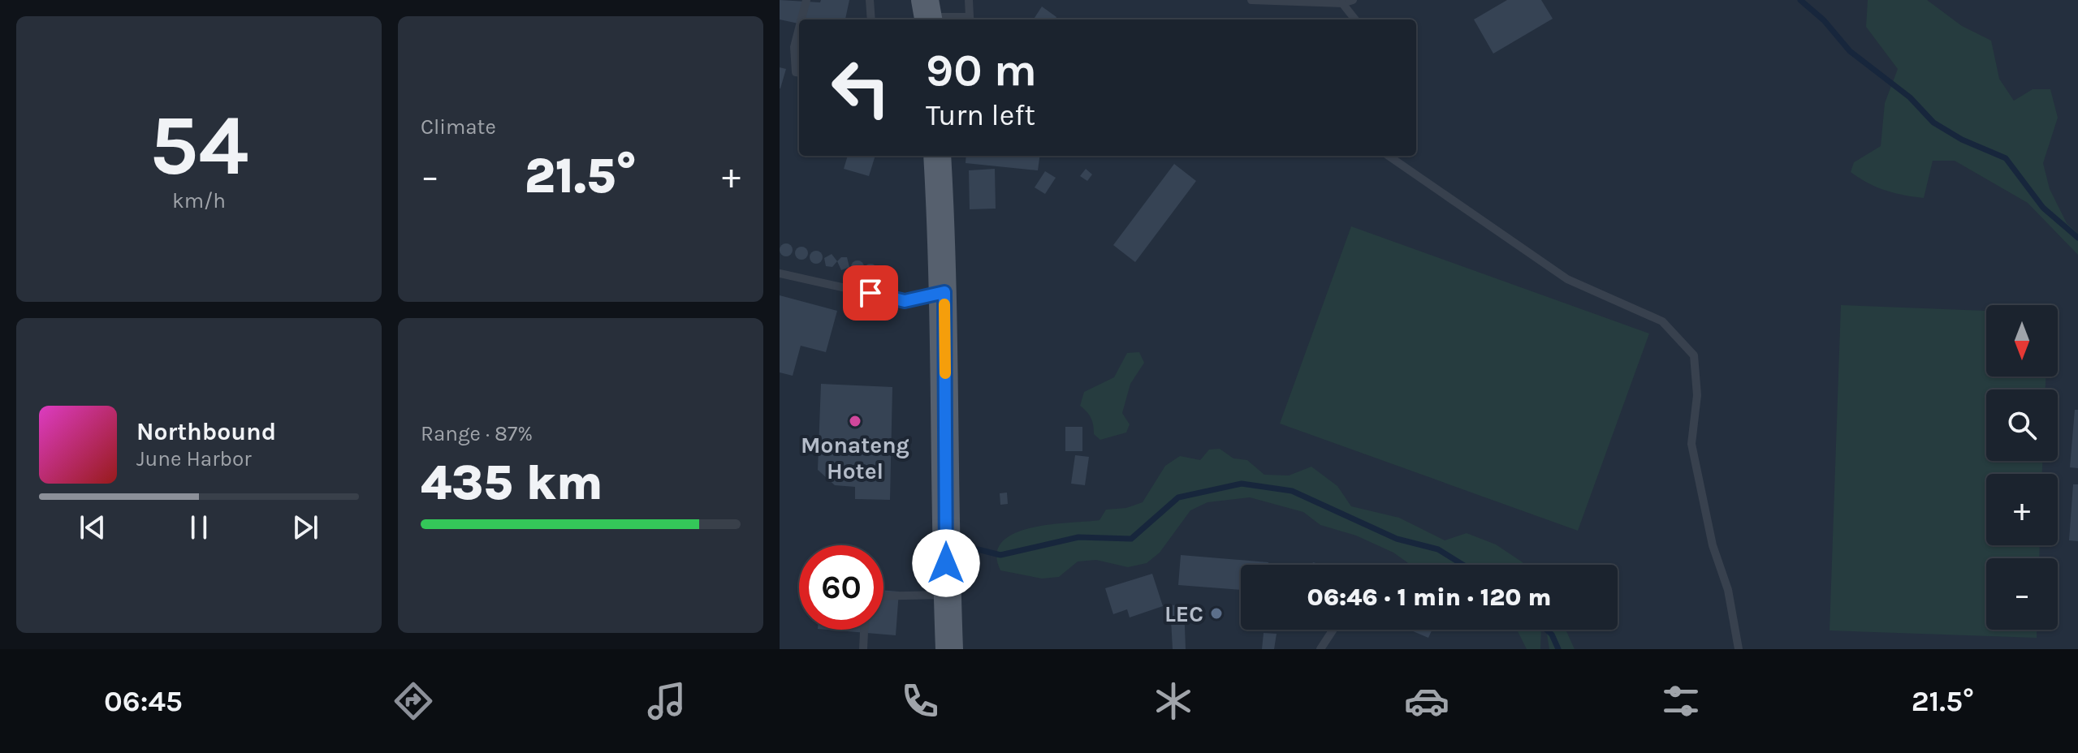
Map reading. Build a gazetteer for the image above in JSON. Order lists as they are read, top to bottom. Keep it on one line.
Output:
{"places":["Monateng Hotel","LEC"],"north":"bottom","page":{"tile":[["54","km/h"],"Climate",["Range · 87%","435 km"]],"turn":["90 m","Turn left"],"heat":["−","21.5°","+"],"map_buttons":["+","−"],"song":["Northbound","June Harbor"],"limit":"60","trip":"06:46 · 1 min · 120 m","tabs":["06:45","21.5°"]}}
